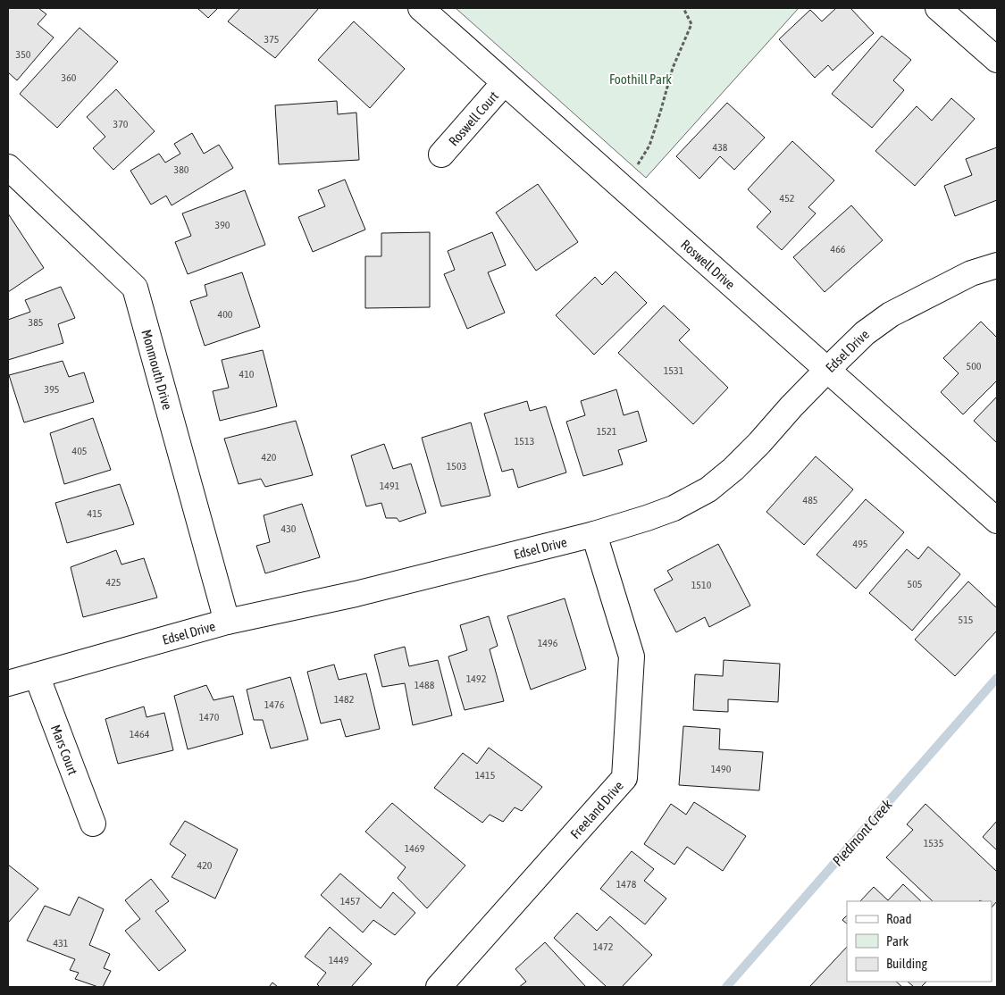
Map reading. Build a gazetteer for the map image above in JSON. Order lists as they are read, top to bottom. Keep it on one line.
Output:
{"streets":{"street":["Roswell Court","Roswell Drive","Edsel Drive","Monmouth Drive","Mars Court","Freeland Drive"]},"crossings":[["Roswell Court","Roswell Drive"],["Roswell Drive","Edsel Drive"],["Edsel Drive","Monmouth Drive"],["Edsel Drive","Mars Court"],["Edsel Drive","Freeland Drive"]],"water":["Piedmont Creek"],"parks":["Foothill Park"],"house_numbers":["375","350","360","370","438","380","452","390","466","400","385","500","1531","410","395","1521","1513","405","420","1503","1491","485","415","430","495","425","505","1510","515","1496","1492","1488","1482","1476","1470","1464","1490","1415","1535","1469","420","1478","1457","431","1472","1449"],"legend":["Road","Park","Building"]}
